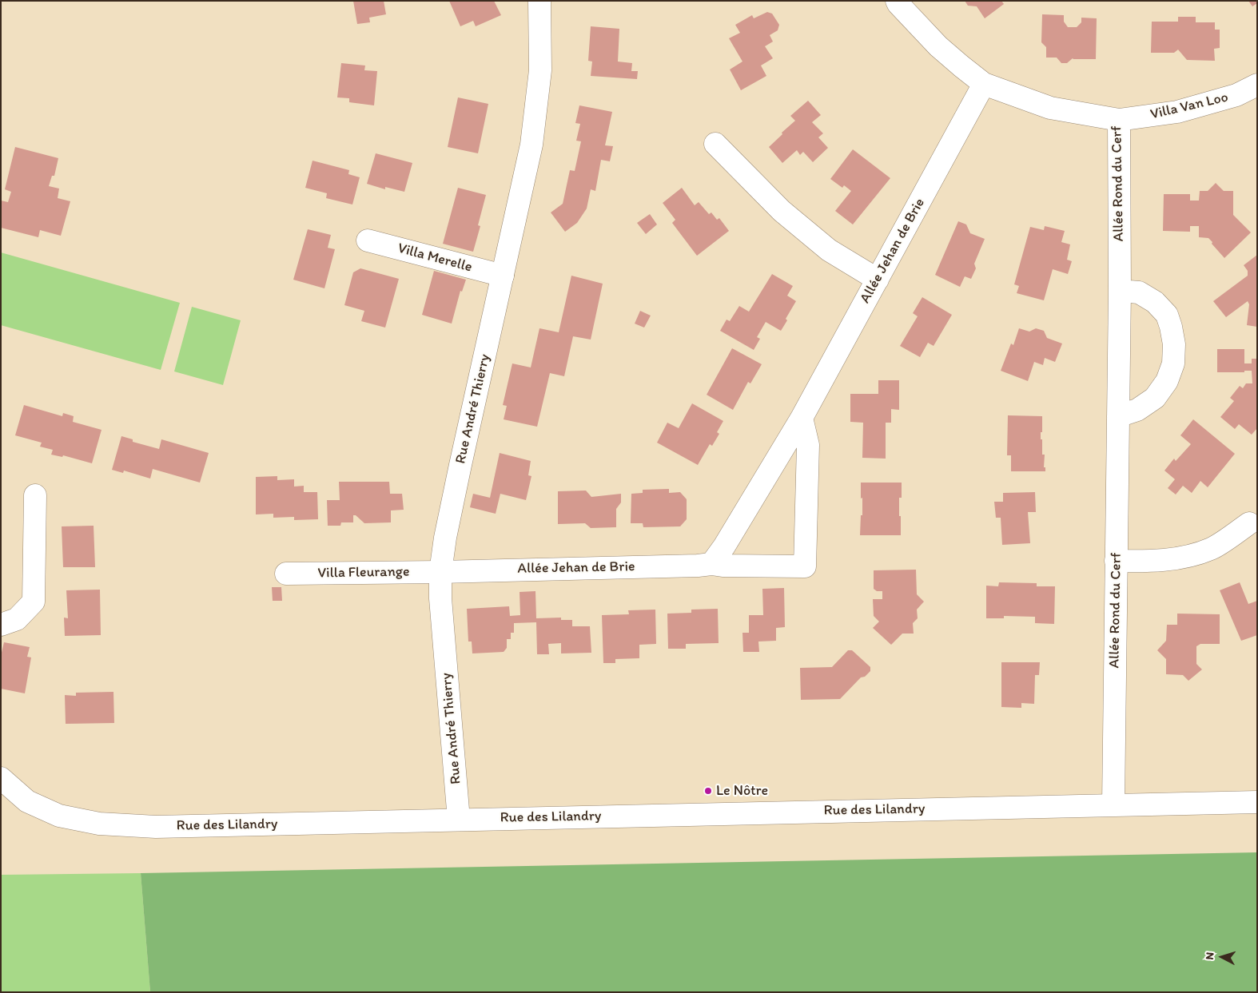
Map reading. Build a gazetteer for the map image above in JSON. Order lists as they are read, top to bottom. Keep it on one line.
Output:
{"streets":{"street":["Villa Van Loo","Allée Rond du Cerf","Allée Jehan de Brie","Villa Merelle","Rue André Thierry","Villa Fleurange","Rue des Lilandry"]},"crossings":[["Villa Van Loo","Allée Rond du Cerf"],["Allée Rond du Cerf","Allée Jehan de Brie"],["Allée Rond du Cerf","Rue des Lilandry"],["Allée Jehan de Brie","Rue André Thierry"],["Allée Jehan de Brie","Villa Fleurange"],["Villa Merelle","Rue André Thierry"],["Rue André Thierry","Villa Fleurange"],["Rue André Thierry","Rue des Lilandry"]],"places":["Le Nôtre"],"north":"left"}
